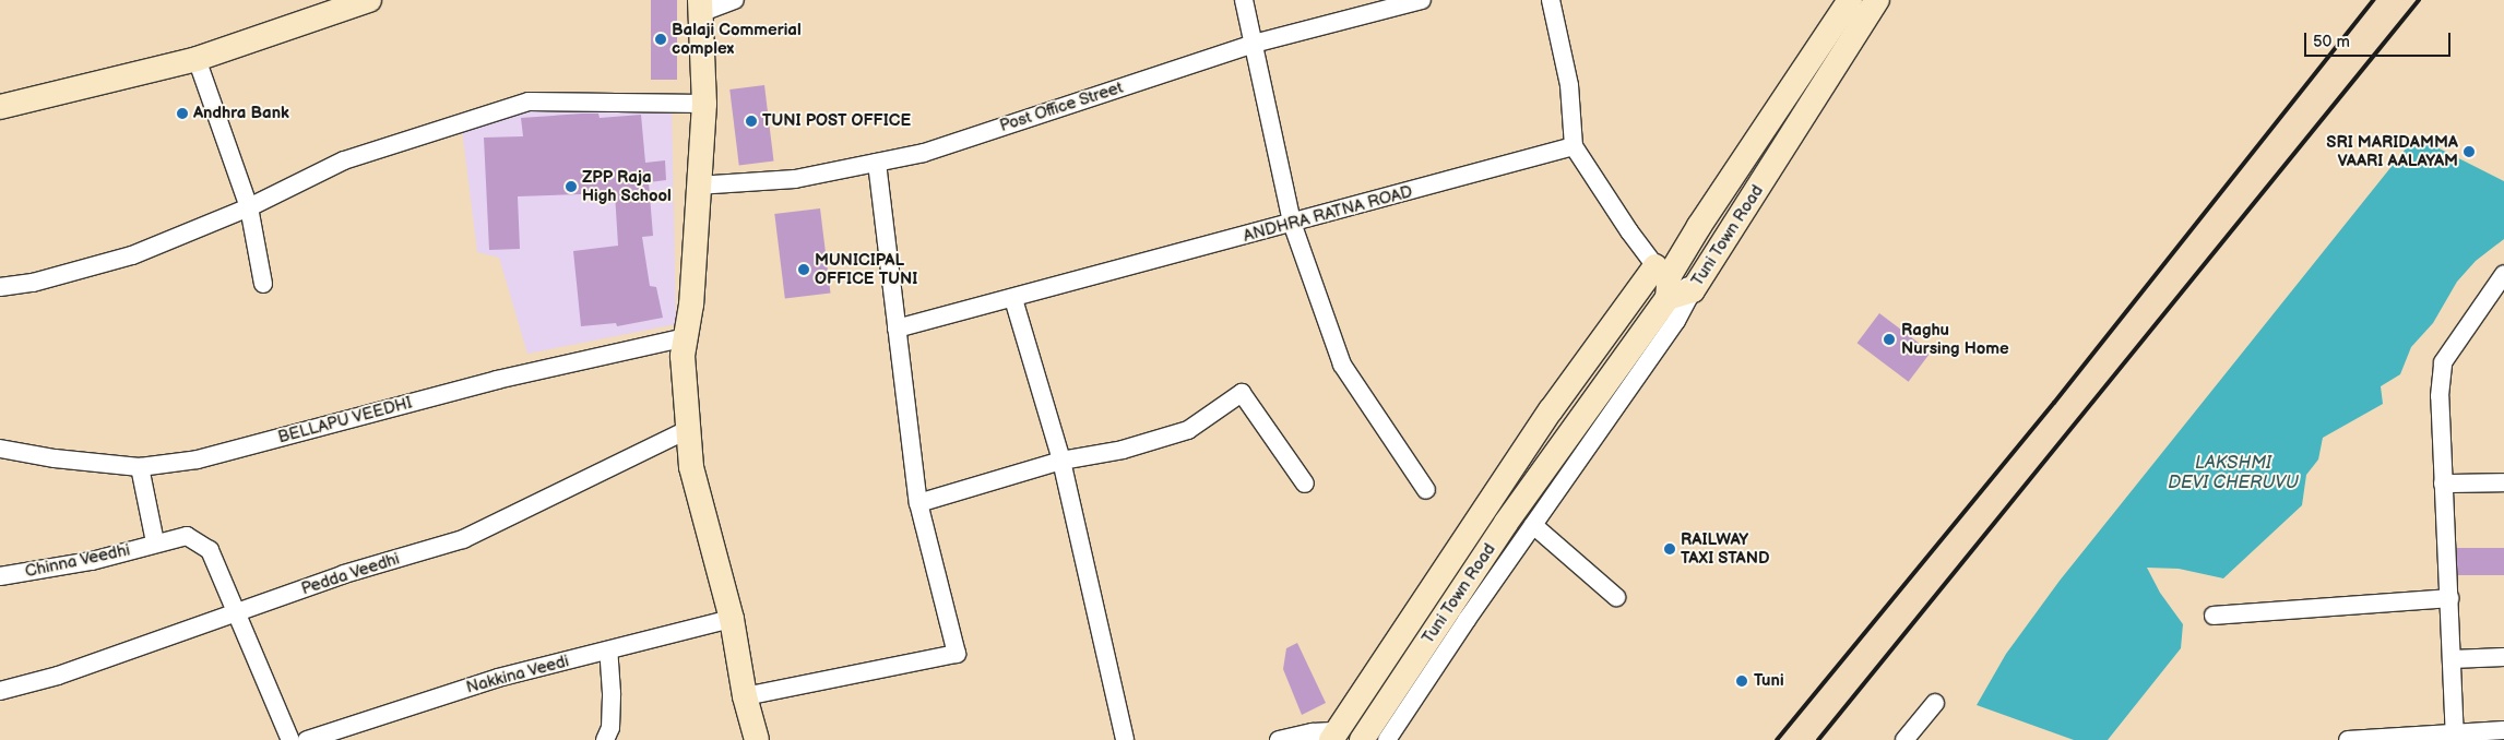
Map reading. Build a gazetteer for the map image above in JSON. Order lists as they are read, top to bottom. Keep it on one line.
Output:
{"streets":{"street":["Post Office Street","ANDHRA RATNA ROAD","Tuni Town Road","BELLAPU VEEDHI","Chinna Veedhi","Pedda Veedhi","Nakkina Veedi"]},"crossings":[["Chinna Veedhi","Pedda Veedhi"]],"water":["LAKSHMI DEVI CHERUVU"],"places":["Balaji Commerial complex","Andhra Bank","TUNI POST OFFICE","SRI MARIDAMMA VAARI AALAYAM","ZPP Raja High School","MUNICIPAL OFFICE TUNI","Raghu Nursing Home","RAILWAY TAXI STAND","Tuni"],"scale_bar":"50 m"}
